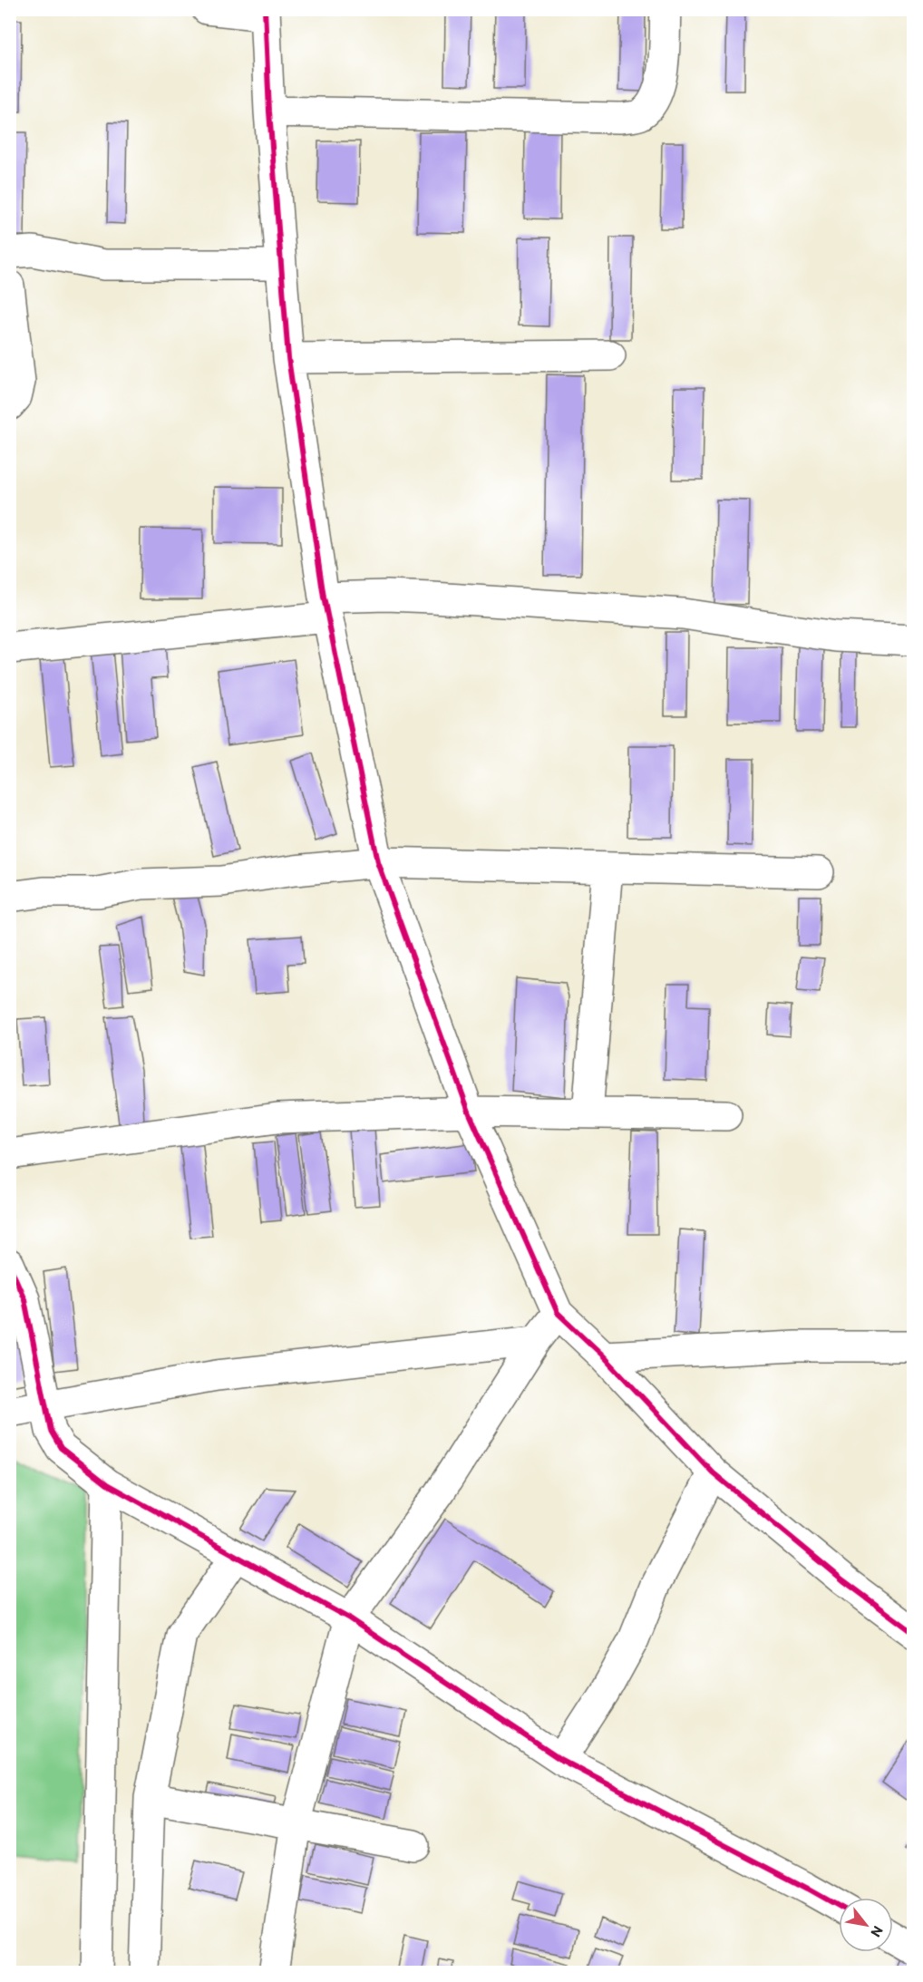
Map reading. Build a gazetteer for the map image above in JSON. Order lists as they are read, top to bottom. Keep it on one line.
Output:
{"north":"bottom right"}
